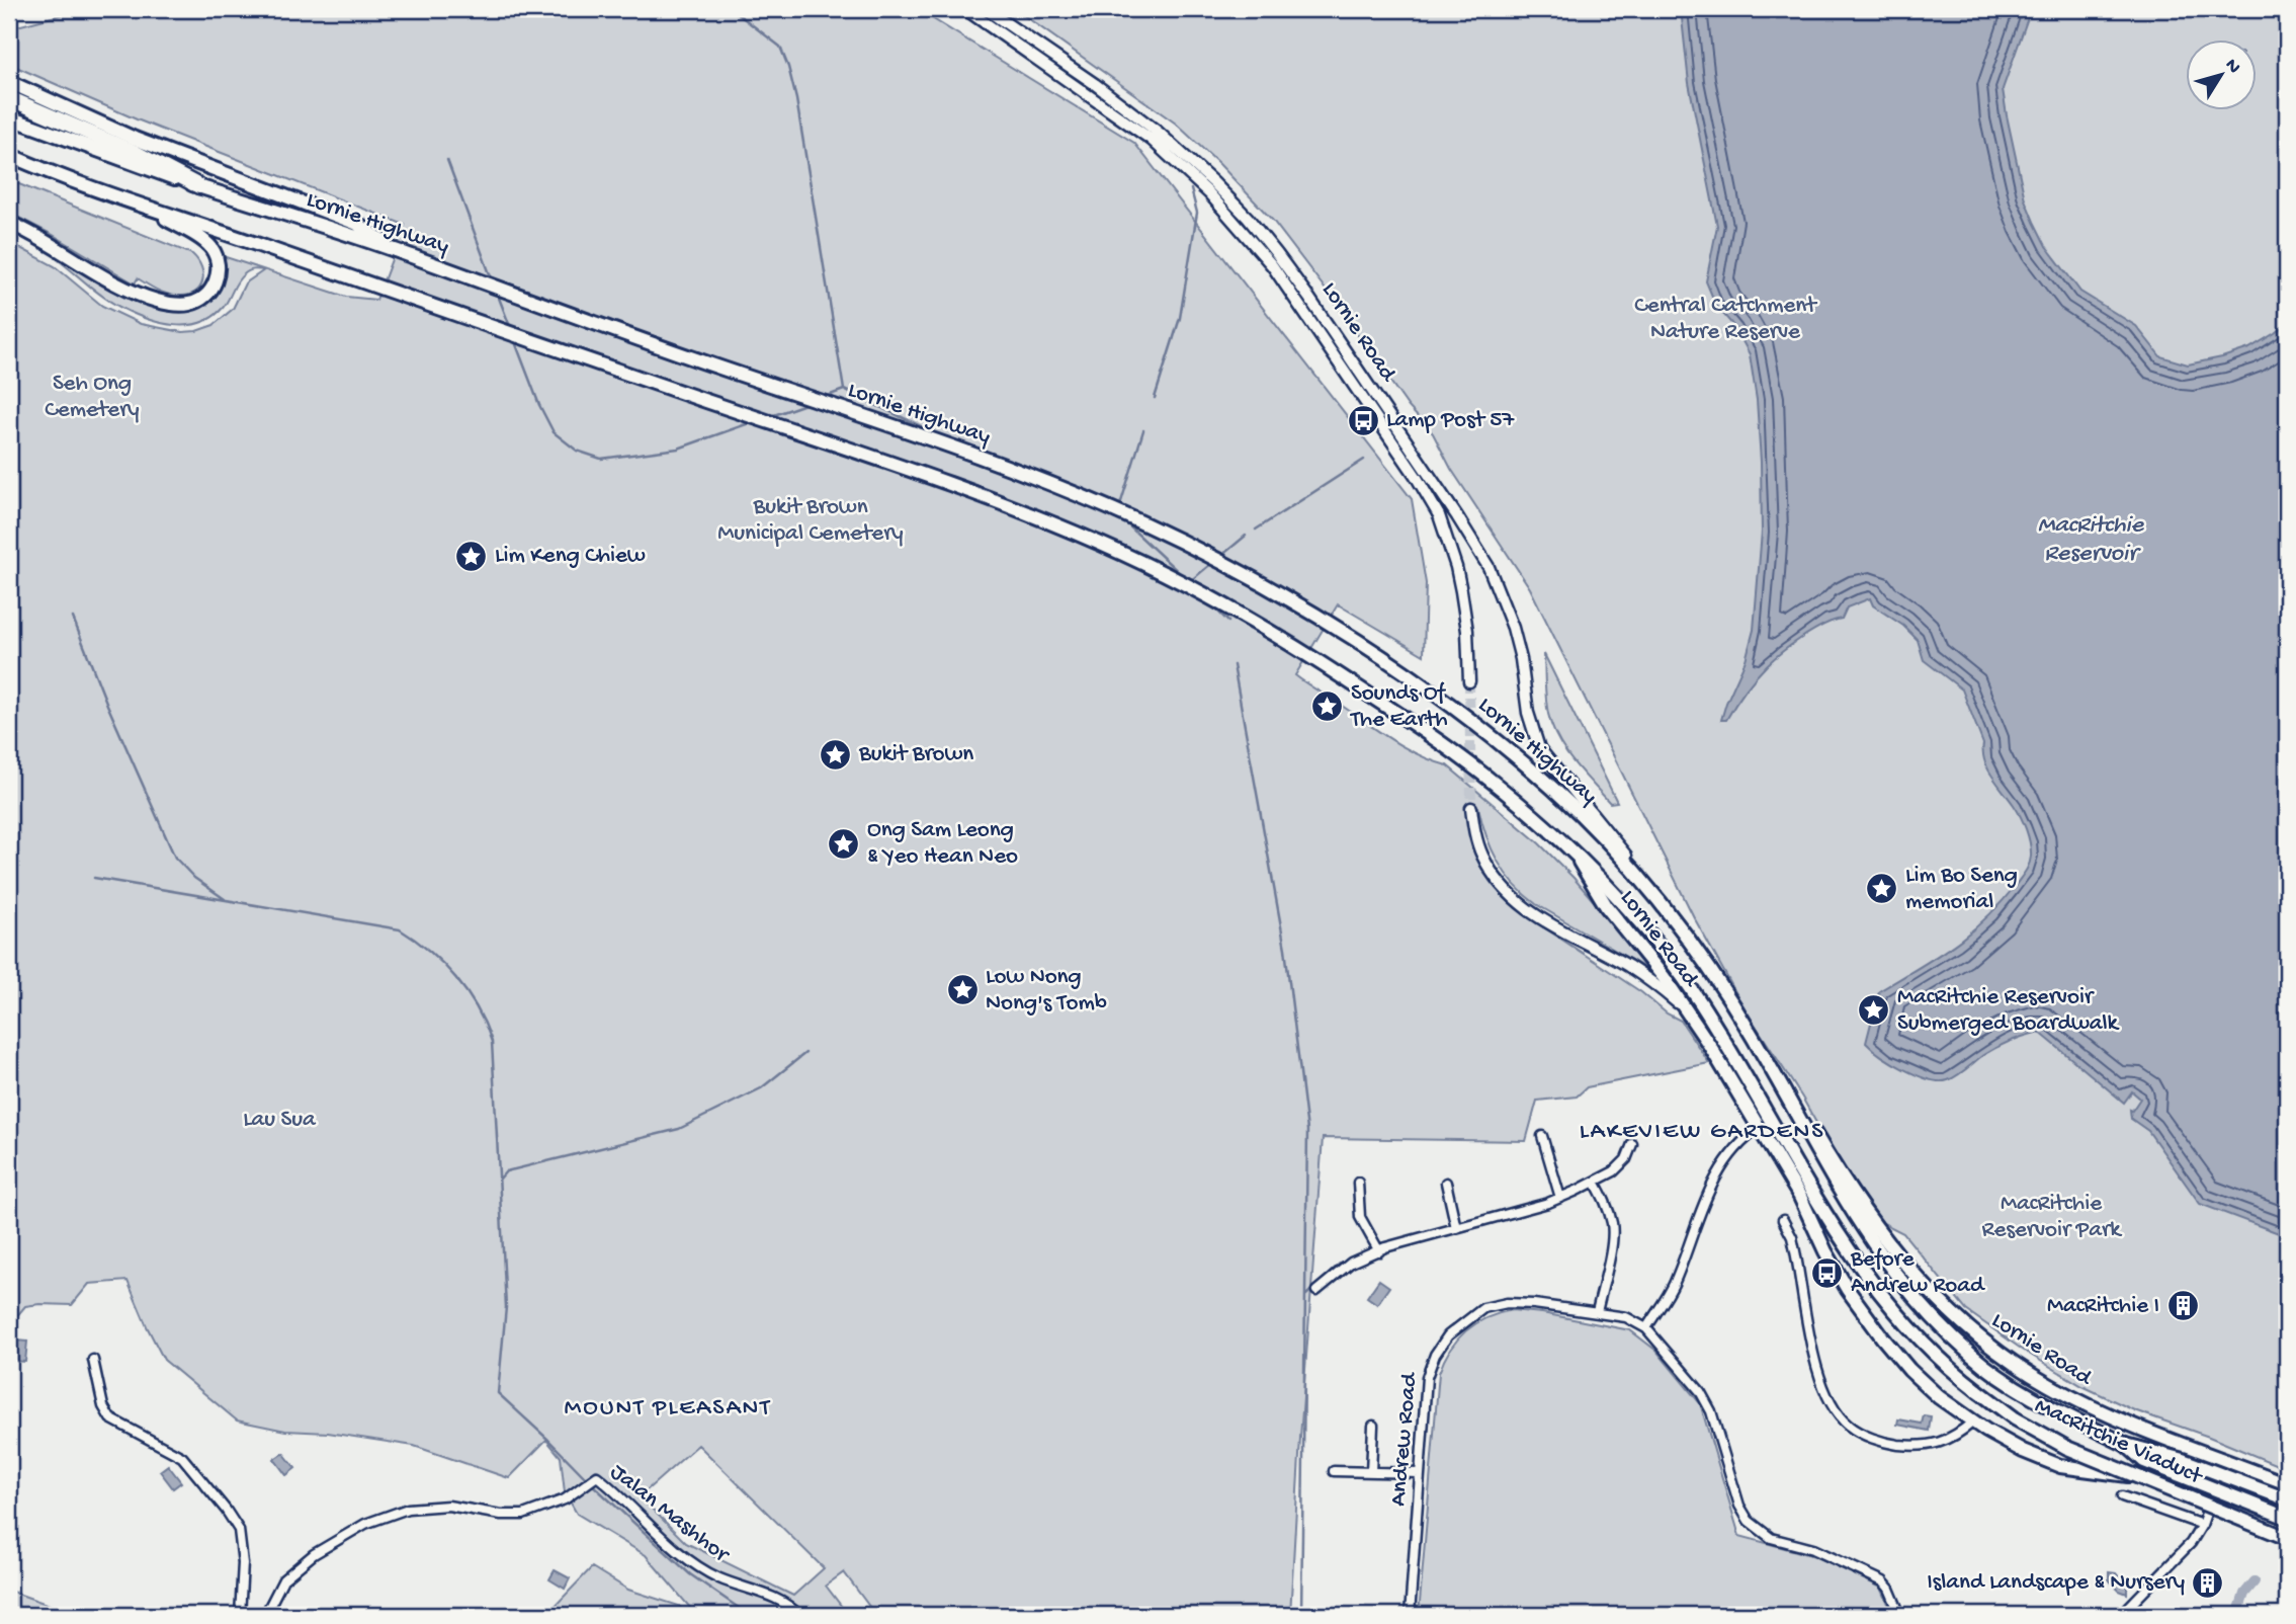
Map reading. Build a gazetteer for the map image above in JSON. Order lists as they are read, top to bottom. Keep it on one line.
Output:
{"streets":{"main road":["Lornie Highway","Lornie Road","MacRitchie Viaduct"],"street":["Andrew Road","Jalan Mashhor"]},"crossings":[["Lornie Highway","Lornie Road"],["Lornie Road","MacRitchie Viaduct"]],"districts":["LAKEVIEW GARDENS","MOUNT PLEASANT"],"water":["MacRitchie Reservoir"],"parks":["Central Catchment Nature Reserve","Seh Ong Cemetery","Bukit Brown Municipal Cemetery","Lau Sua","MacRitchie Reservoir Park"],"places":{"bus stop":["Lamp Post 57","Before Andrew Road"],"place":["Lim Keng Chiew","Sounds Of The Earth","Bukit Brown","Ong Sam Leong & Yeo Hean Neo","Lim Bo Seng memorial","Low Nong Nong's Tomb","MacRitchie Reservoir Submerged Boardwalk"],"building":["MacRitchie I","Island Landscape & Nursery"]},"north":"top right"}
